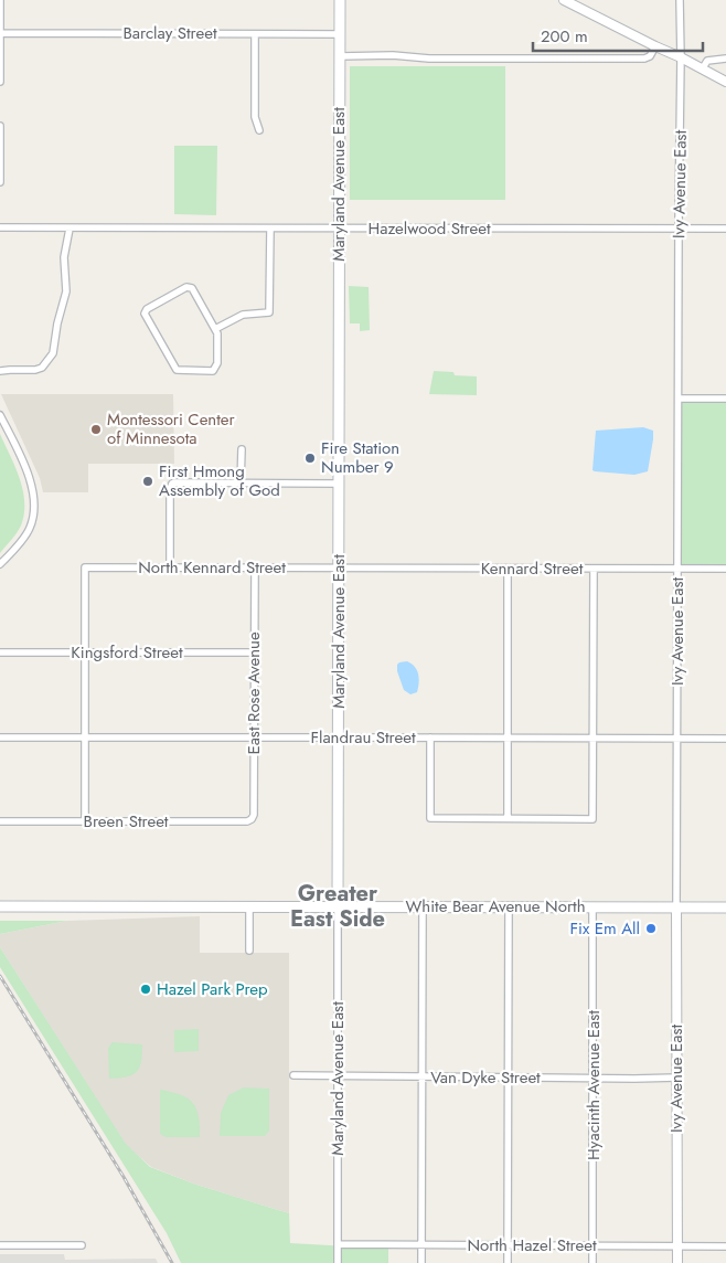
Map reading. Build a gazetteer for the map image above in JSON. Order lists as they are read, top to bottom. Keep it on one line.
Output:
{"streets":{"main road":["Maryland Avenue East","White Bear Avenue North"],"street":["Barclay Street","Ivy Avenue East","Hazelwood Street","North Kennard Street","Kennard Street","Kingsford Street","East Rose Avenue","Flandrau Street","Breen Street","Van Dyke Street","Hyacinth Avenue East","North Hazel Street"]},"crossings":[["Barclay Street","Maryland Avenue East"],["Maryland Avenue East","Hazelwood Street"],["Maryland Avenue East","North Kennard Street"],["Maryland Avenue East","Kennard Street"],["Maryland Avenue East","Flandrau Street"],["Maryland Avenue East","White Bear Avenue North"],["Maryland Avenue East","Van Dyke Street"],["Maryland Avenue East","North Hazel Street"],["Ivy Avenue East","Hazelwood Street"],["Ivy Avenue East","Kennard Street"],["Ivy Avenue East","Flandrau Street"],["Ivy Avenue East","White Bear Avenue North"],["Ivy Avenue East","Van Dyke Street"],["Ivy Avenue East","North Hazel Street"],["North Kennard Street","Kennard Street"],["North Kennard Street","Kingsford Street"],["North Kennard Street","East Rose Avenue"],["Kingsford Street","East Rose Avenue"],["East Rose Avenue","Flandrau Street"],["East Rose Avenue","Breen Street"],["White Bear Avenue North","Hyacinth Avenue East"],["Van Dyke Street","Hyacinth Avenue East"],["Hyacinth Avenue East","North Hazel Street"]],"districts":["Greater East Side"],"places":["Montessori Center of Minnesota","Fire Station Number 9","First Hmong Assembly of God","Fix Em All","Hazel Park Prep"],"scale_bar":"200 m"}
